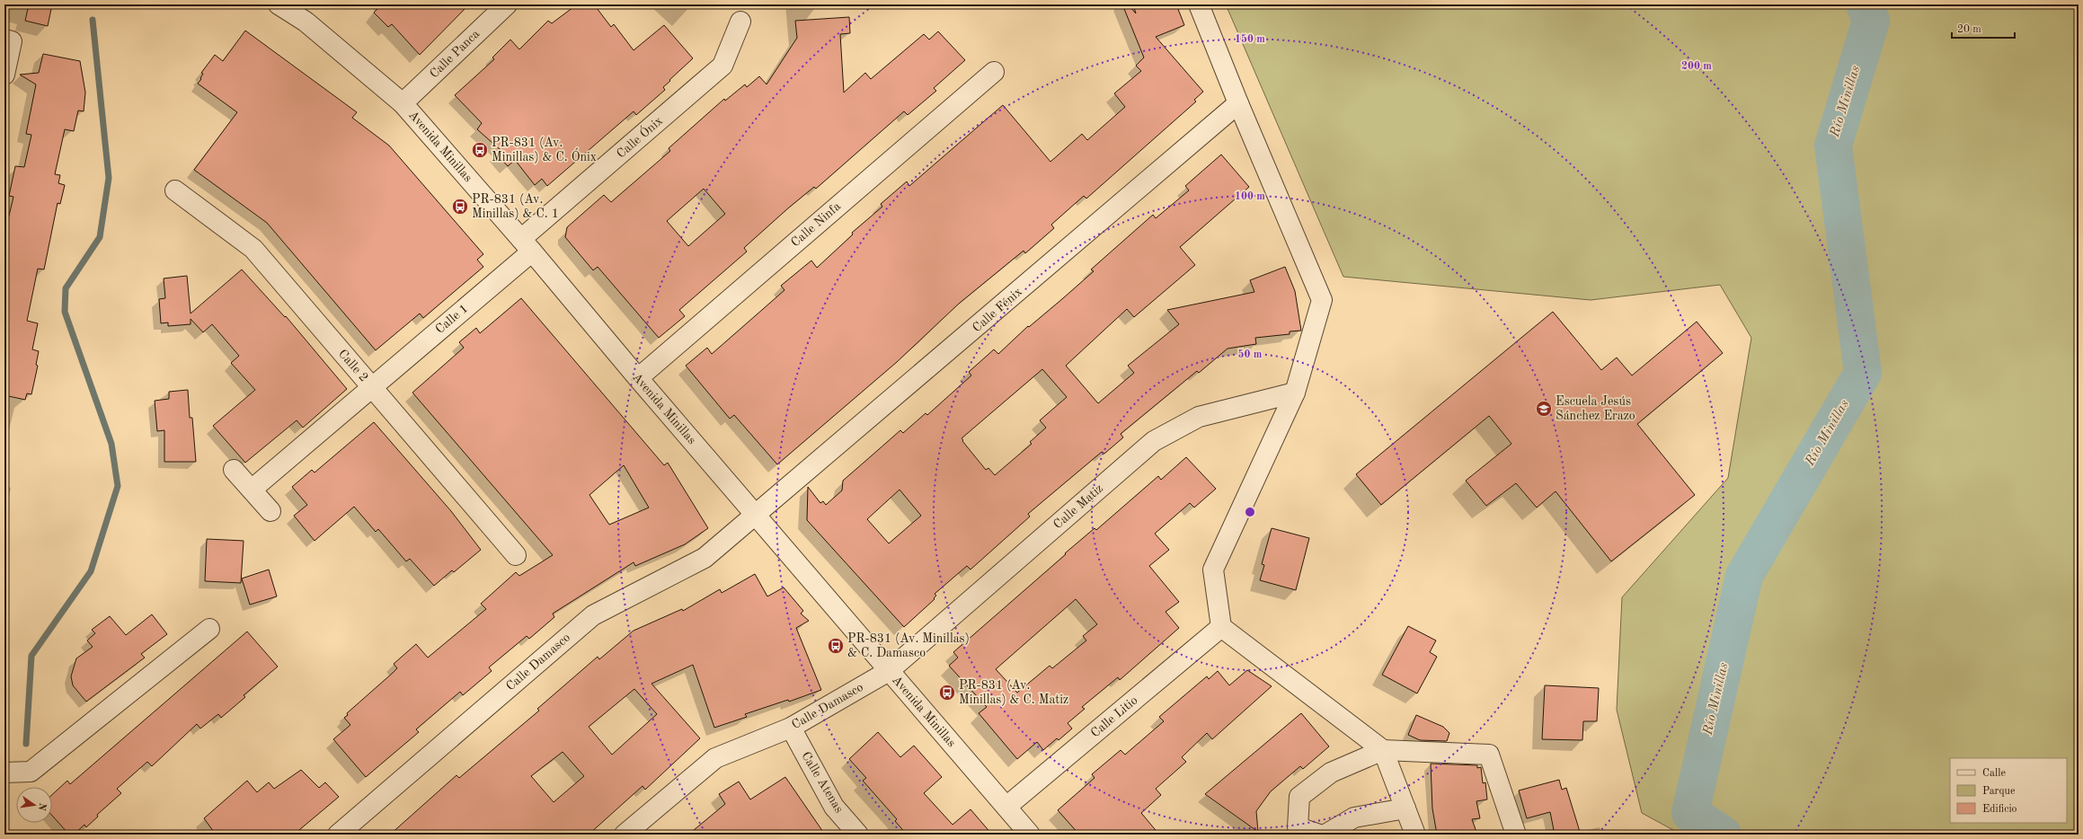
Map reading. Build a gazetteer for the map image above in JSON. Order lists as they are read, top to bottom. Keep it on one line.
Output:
{"streets":{"street":["Calle Panca","Calle Ónix","Avenida Minillas","Calle Ninfa","Calle Fénix","Calle 1","Calle 2","Calle Matiz","Calle Damasco","Calle Litio","Calle Atenas"]},"crossings":[["Calle Panca","Avenida Minillas"],["Calle Ónix","Avenida Minillas"],["Calle Ónix","Calle 1"],["Avenida Minillas","Calle Ninfa"],["Avenida Minillas","Calle Fénix"],["Avenida Minillas","Calle 1"],["Avenida Minillas","Calle Matiz"],["Avenida Minillas","Calle Damasco"],["Avenida Minillas","Calle Litio"],["Calle Fénix","Calle Damasco"],["Calle 1","Calle 2"],["Calle Matiz","Calle Damasco"],["Calle Damasco","Calle Atenas"]],"water":["Río Minillas"],"places":{"bus stop":["PR-831 (Av. Minillas) & C. Ónix","PR-831 (Av. Minillas) & C. 1","PR-831 (Av. Minillas) & C. Damasco","PR-831 (Av. Minillas) & C. Matiz"],"school or university":["Escuela Jesús Sánchez Erazo"]},"legend":["Calle","Parque","Edificio"],"scale_bar":"20 m","north":"right","rings":["150 m","200 m","100 m","50 m"]}
